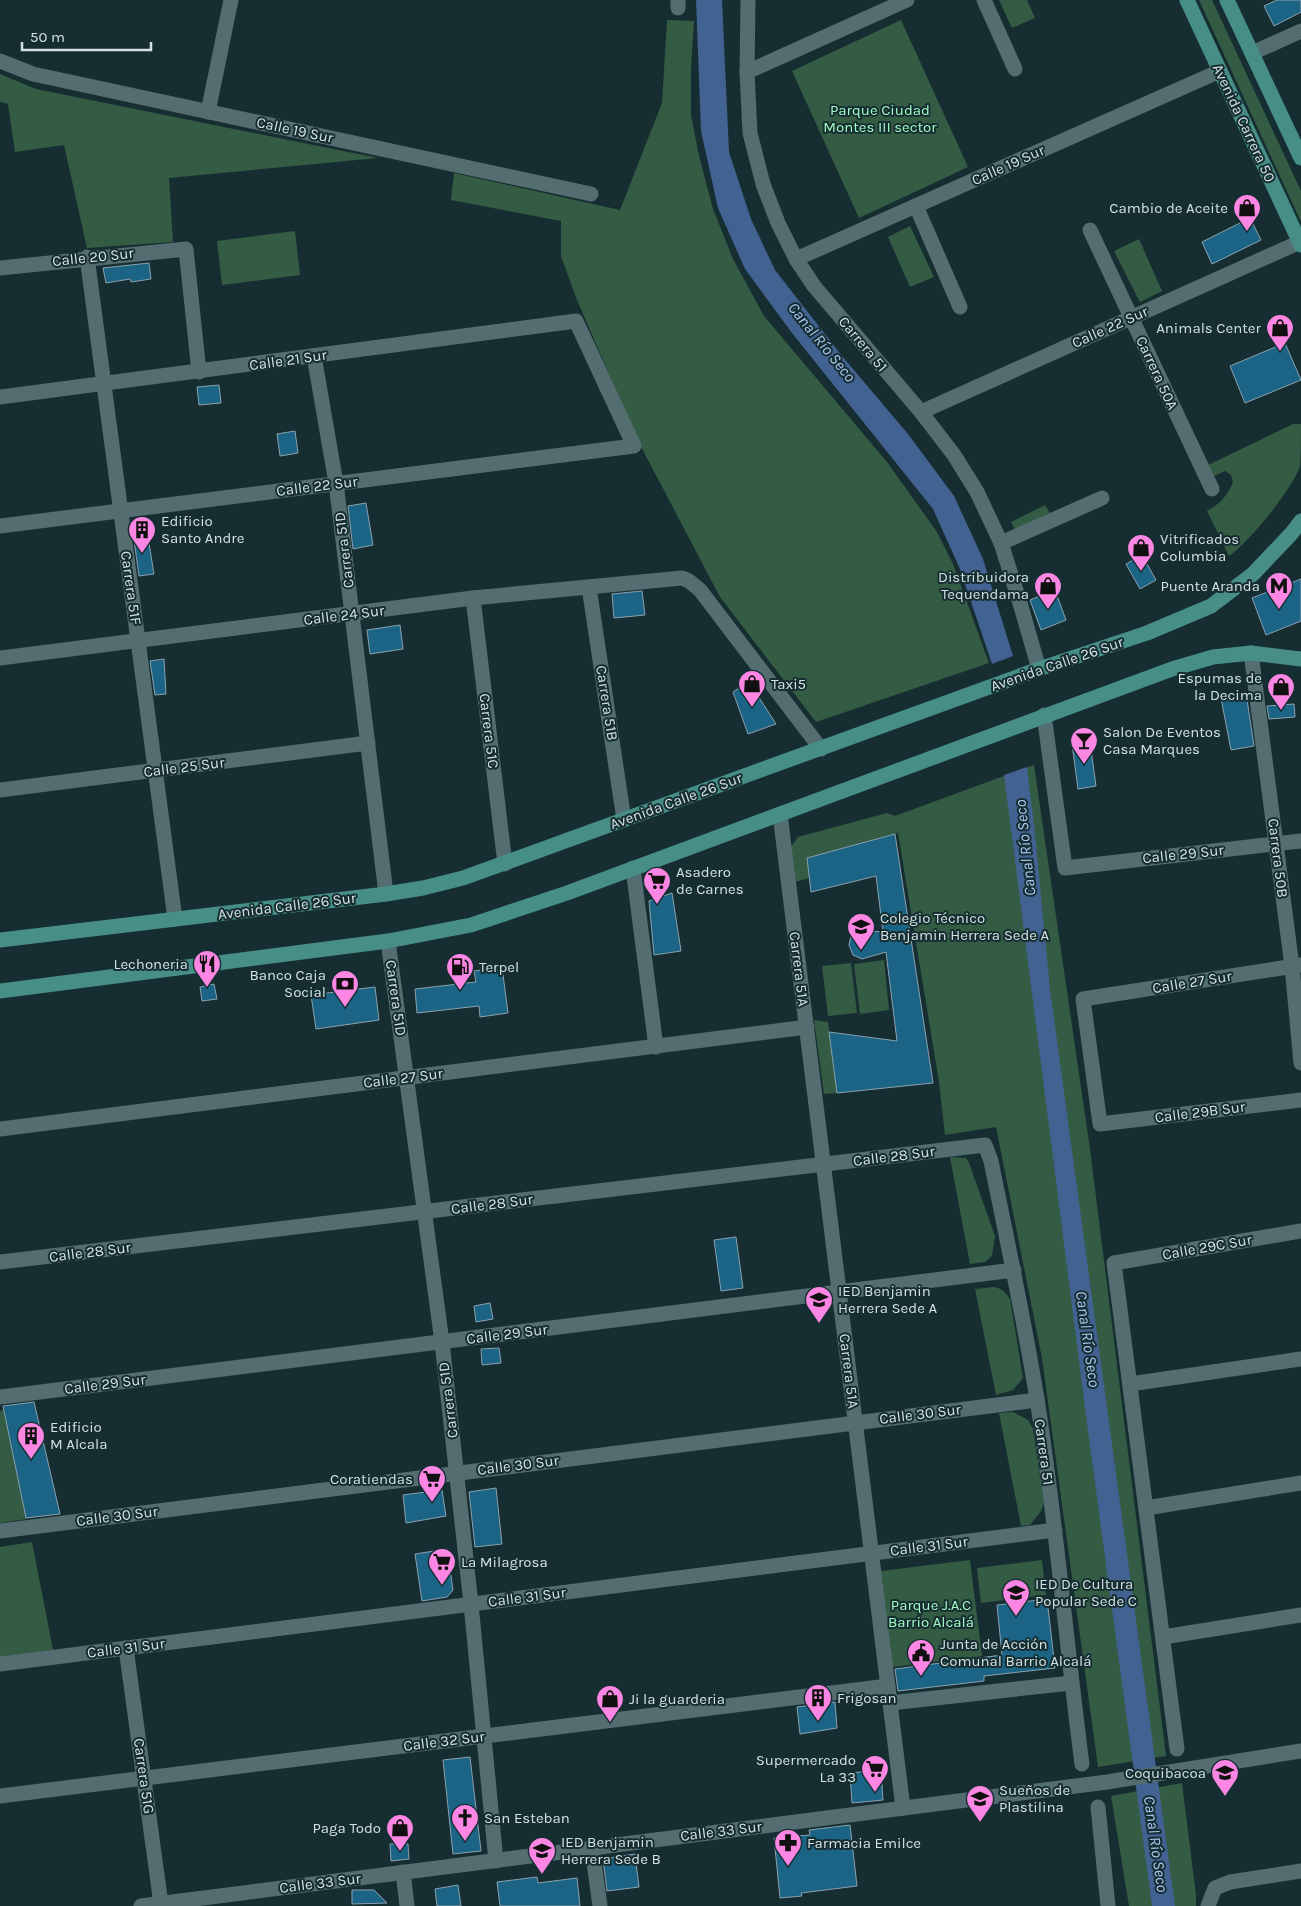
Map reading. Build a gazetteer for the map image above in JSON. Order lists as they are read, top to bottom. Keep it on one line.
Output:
{"streets":{"main road":["Avenida Carrera 50","Avenida Calle 26 Sur"],"street":["Calle 19 Sur","Calle 20 Sur","Calle 22 Sur","Carrera 51","Calle 21 Sur","Carrera 50A","Carrera 51D","Carrera 51F","Calle 24 Sur","Carrera 51B","Carrera 51C","Calle 25 Sur","Calle 29 Sur","Carrera 50B","Carrera 51A","Calle 27 Sur","Calle 29B Sur","Calle 28 Sur","Calle 29C Sur","Calle 30 Sur","Calle 31 Sur","Calle 32 Sur","Carrera 51G","Calle 33 Sur"]},"crossings":[["Avenida Carrera 50","Calle 19 Sur"],["Avenida Carrera 50","Calle 22 Sur"],["Calle 19 Sur","Carrera 51"],["Calle 20 Sur","Calle 21 Sur"],["Calle 20 Sur","Carrera 51F"],["Calle 22 Sur","Carrera 51"],["Calle 22 Sur","Calle 21 Sur"],["Calle 22 Sur","Carrera 50A"],["Calle 22 Sur","Carrera 51D"],["Calle 22 Sur","Carrera 51F"],["Carrera 51","Avenida Calle 26 Sur"],["Carrera 51","Calle 29 Sur"],["Carrera 51","Calle 28 Sur"],["Carrera 51","Calle 30 Sur"],["Carrera 51","Calle 31 Sur"],["Calle 21 Sur","Carrera 51D"],["Calle 21 Sur","Carrera 51F"],["Carrera 51D","Calle 24 Sur"],["Carrera 51D","Avenida Calle 26 Sur"],["Carrera 51D","Calle 25 Sur"],["Carrera 51D","Calle 29 Sur"],["Carrera 51D","Calle 27 Sur"],["Carrera 51D","Calle 28 Sur"],["Carrera 51D","Calle 30 Sur"],["Carrera 51D","Calle 31 Sur"],["Carrera 51D","Calle 32 Sur"],["Carrera 51D","Calle 33 Sur"],["Carrera 51F","Calle 24 Sur"],["Carrera 51F","Avenida Calle 26 Sur"],["Carrera 51F","Calle 25 Sur"],["Calle 24 Sur","Avenida Calle 26 Sur"],["Calle 24 Sur","Carrera 51B"],["Calle 24 Sur","Carrera 51C"],["Avenida Calle 26 Sur","Carrera 51B"],["Avenida Calle 26 Sur","Carrera 51C"],["Calle 29 Sur","Carrera 50B"],["Calle 29 Sur","Carrera 51A"],["Carrera 50B","Calle 27 Sur"],["Carrera 51A","Calle 27 Sur"],["Carrera 51A","Calle 28 Sur"],["Carrera 51A","Calle 30 Sur"],["Carrera 51A","Calle 31 Sur"],["Carrera 51A","Calle 32 Sur"],["Carrera 51A","Calle 33 Sur"],["Calle 27 Sur","Calle 29B Sur"],["Calle 31 Sur","Carrera 51G"],["Calle 32 Sur","Carrera 51G"],["Carrera 51G","Calle 33 Sur"]],"water":["Canal Río Seco"],"parks":["Parque Ciudad Montes III sector","Parque J.A.C Barrio Alcalá"],"places":{"shop":["Cambio de Aceite","Animals Center","Vitrificados Columbia","Distribuidora Tequendama","Taxi5","Espumas de la Decima","Ji la guarderia","Paga Todo"],"building":["Edificio Santo Andre","Edificio M Alcala","Frigosan"],"metro station":["Puente Aranda"],"bar":["Salon De Eventos Casa Marques"],"supermarket":["Asadero de Carnes","Coratiendas","La Milagrosa","Supermercado La 33"],"school or university":["Colegio Técnico Benjamin Herrera Sede A","IED Benjamin Herrera Sede A","IED De Cultura Popular Sede C","Coquibacoa","Sueños de Plastilina","IED Benjamin Herrera Sede B"],"restaurant":["Lechoneria"],"fuel station":["Terpel"],"bank":["Banco Caja Social"],"public building":["Junta de Acción Comunal Barrio Alcalá"],"church":["San Esteban"],"pharmacy":["Farmacia Emilce"]},"scale_bar":"50 m"}
